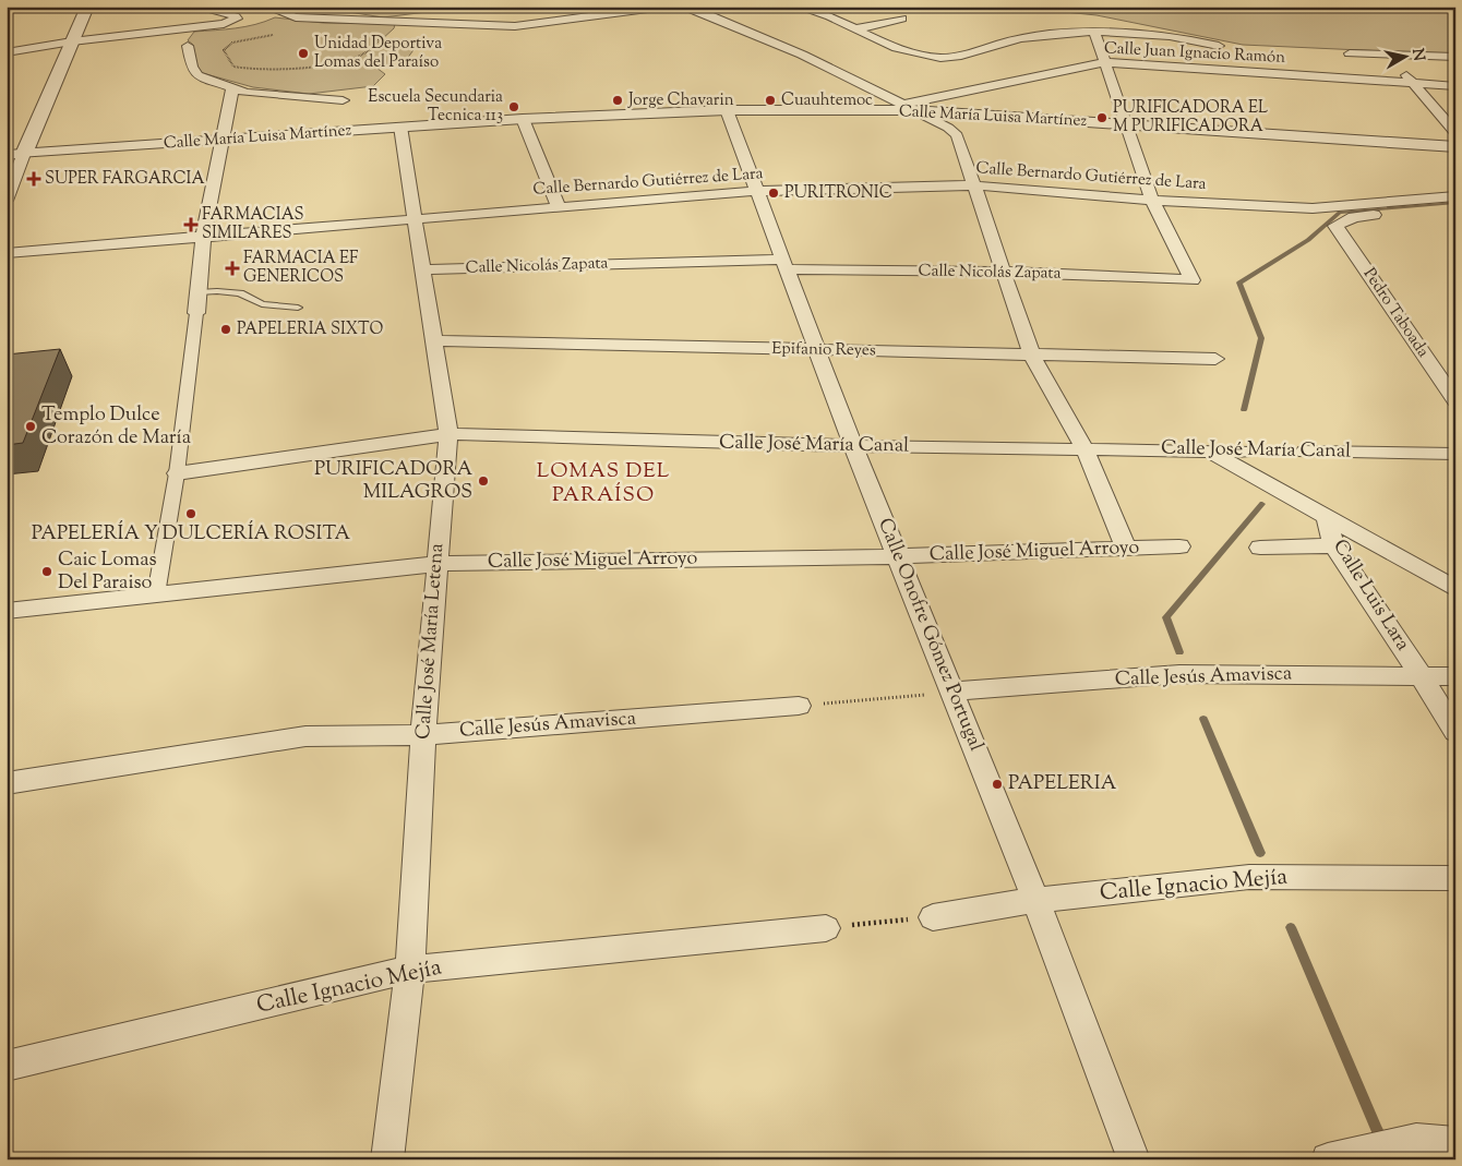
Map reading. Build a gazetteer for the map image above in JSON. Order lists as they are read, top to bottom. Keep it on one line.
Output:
{"streets":{"street":["Calle Juan Ignacio Ramón","Calle María Luisa Martínez","Calle Bernardo Gutiérrez de Lara","Calle Nicolás Zapata","Pedro Taboada","Epifanio Reyes","Calle José María Canal","Calle José Miguel Arroyo","Calle Luis Lara","Calle Onofre Gómez Portugal","Calle José María Letena","Calle Jesús Amavisca","Calle Ignacio Mejía"]},"crossings":[["Calle Juan Ignacio Ramón","Calle María Luisa Martínez"],["Calle María Luisa Martínez","Calle Onofre Gómez Portugal"],["Calle María Luisa Martínez","Calle José María Letena"],["Calle Bernardo Gutiérrez de Lara","Calle Nicolás Zapata"],["Calle Bernardo Gutiérrez de Lara","Calle Onofre Gómez Portugal"],["Calle Bernardo Gutiérrez de Lara","Calle José María Letena"],["Calle Nicolás Zapata","Calle Onofre Gómez Portugal"],["Calle Nicolás Zapata","Calle José María Letena"],["Epifanio Reyes","Calle Onofre Gómez Portugal"],["Epifanio Reyes","Calle José María Letena"],["Calle José María Canal","Calle Luis Lara"],["Calle José María Canal","Calle Onofre Gómez Portugal"],["Calle José María Canal","Calle José María Letena"],["Calle José Miguel Arroyo","Calle Onofre Gómez Portugal"],["Calle José Miguel Arroyo","Calle José María Letena"],["Calle Luis Lara","Calle Jesús Amavisca"],["Calle Onofre Gómez Portugal","Calle Jesús Amavisca"],["Calle Onofre Gómez Portugal","Calle Ignacio Mejía"],["Calle José María Letena","Calle Jesús Amavisca"],["Calle José María Letena","Calle Ignacio Mejía"]],"districts":["LOMAS DEL PARAÍSO"],"places":{"other":["Unidad Deportiva Lomas del Paraíso","Jorge Chavarin","Cuauhtemoc","Escuela Secundaria Tecnica 113","PURIFICADORA EL M PURIFICADORA","PURITRONIC","PAPELERIA SIXTO","Templo Dulce Corazón de María","PURIFICADORA MILAGROS","PAPELERÍA Y DULCERÍA ROSITA","Caic Lomas Del Paraiso","PAPELERIA"],"health":["SUPER FARGARCIA","FARMACIAS SIMILARES","FARMACIA EF GENERICOS"]},"north":"right"}
